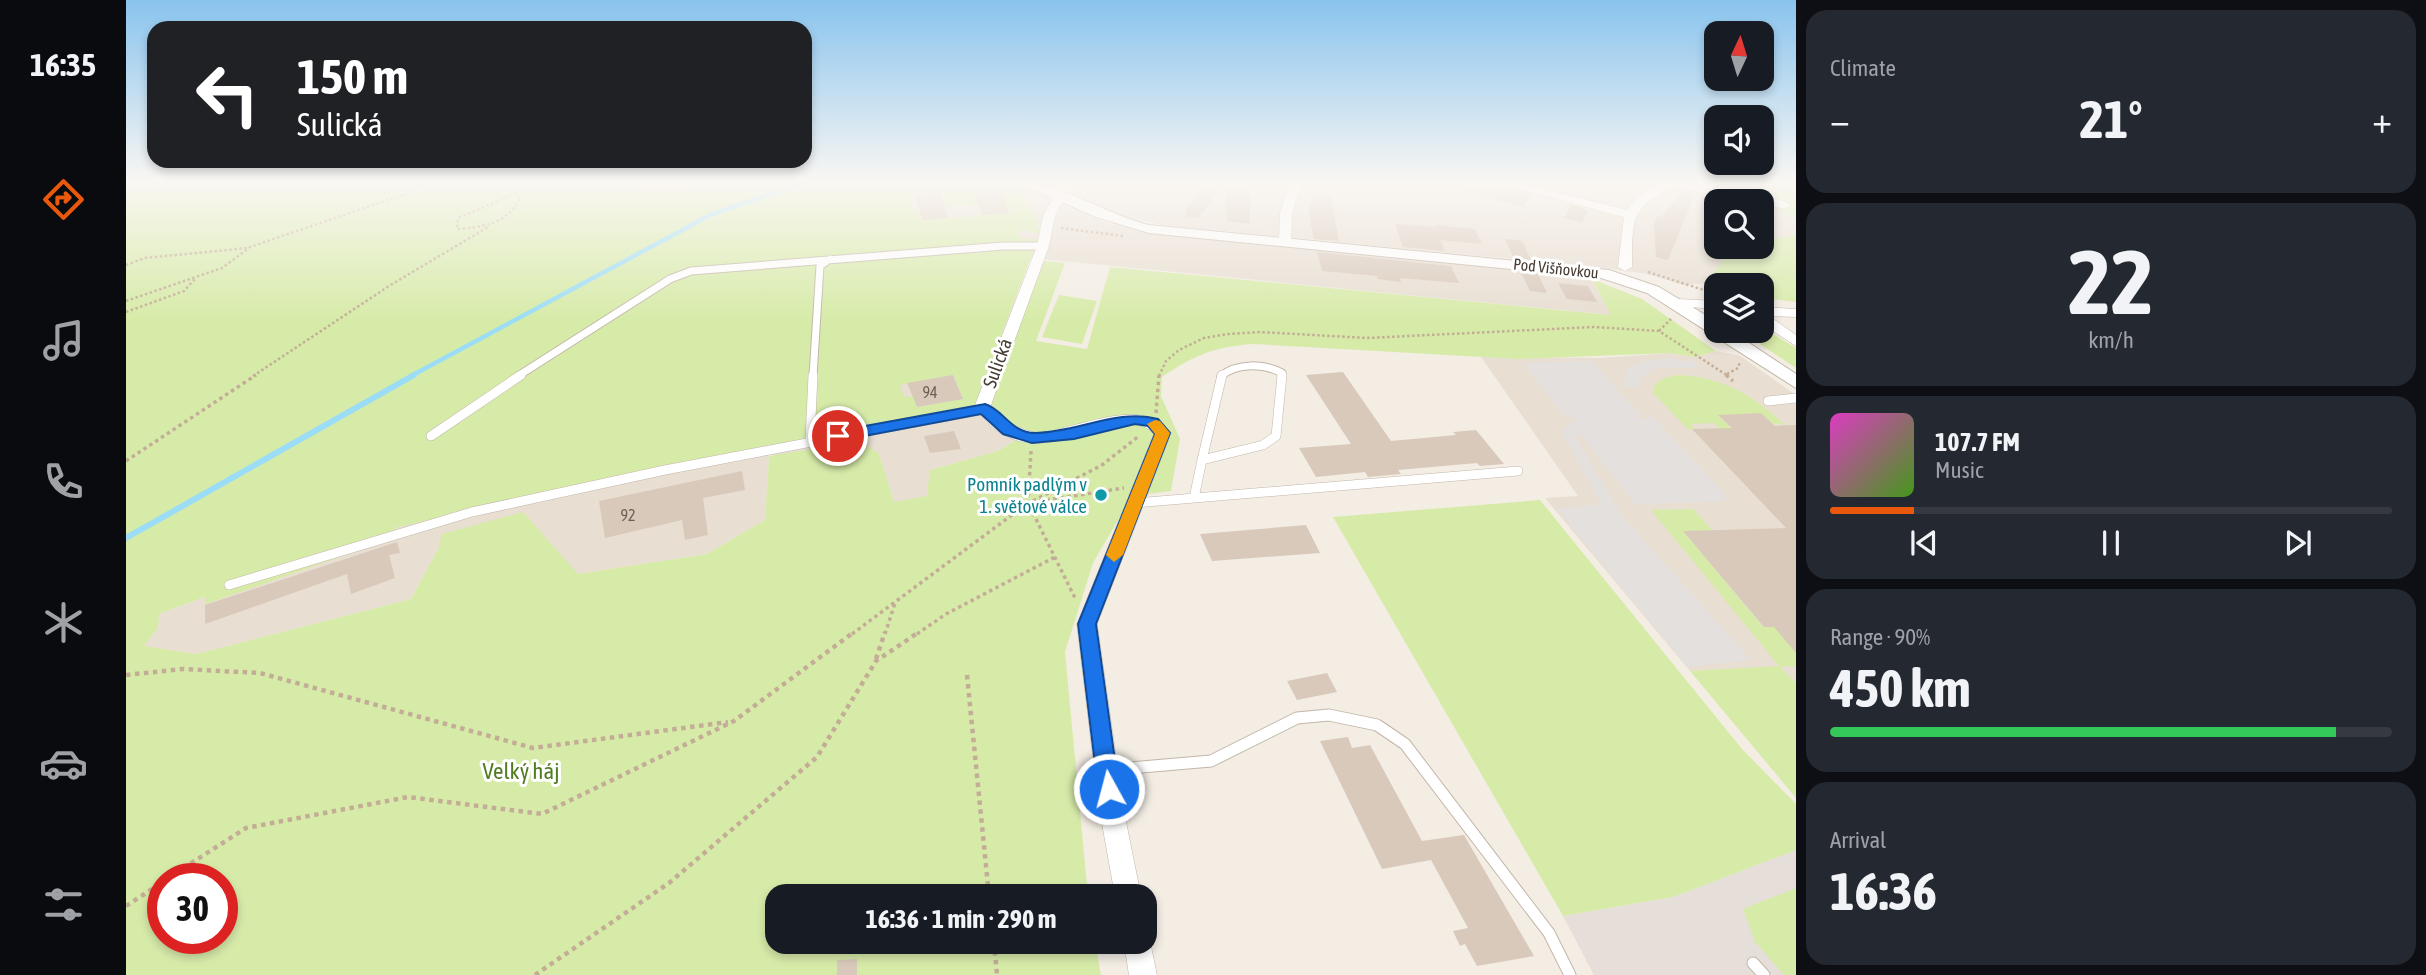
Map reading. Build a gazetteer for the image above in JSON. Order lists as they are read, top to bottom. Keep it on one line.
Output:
{"streets":{"street":["Pod Višňovkou","Sulická"]},"parks":["Velký háj"],"places":["Pomník padlým v 1. světové válce"],"house_numbers":["94","92"],"north":"top","page":{"tabs":"16:35","tile":["Climate",["22","km/h"],["Range · 90%","450 km"],["Arrival","16:36"]],"turn":["150 m","Sulická"],"heat":["−","21°","+"],"song":["107.7 FM","Music"],"limit":"30","trip":"16:36 · 1 min · 290 m"}}
